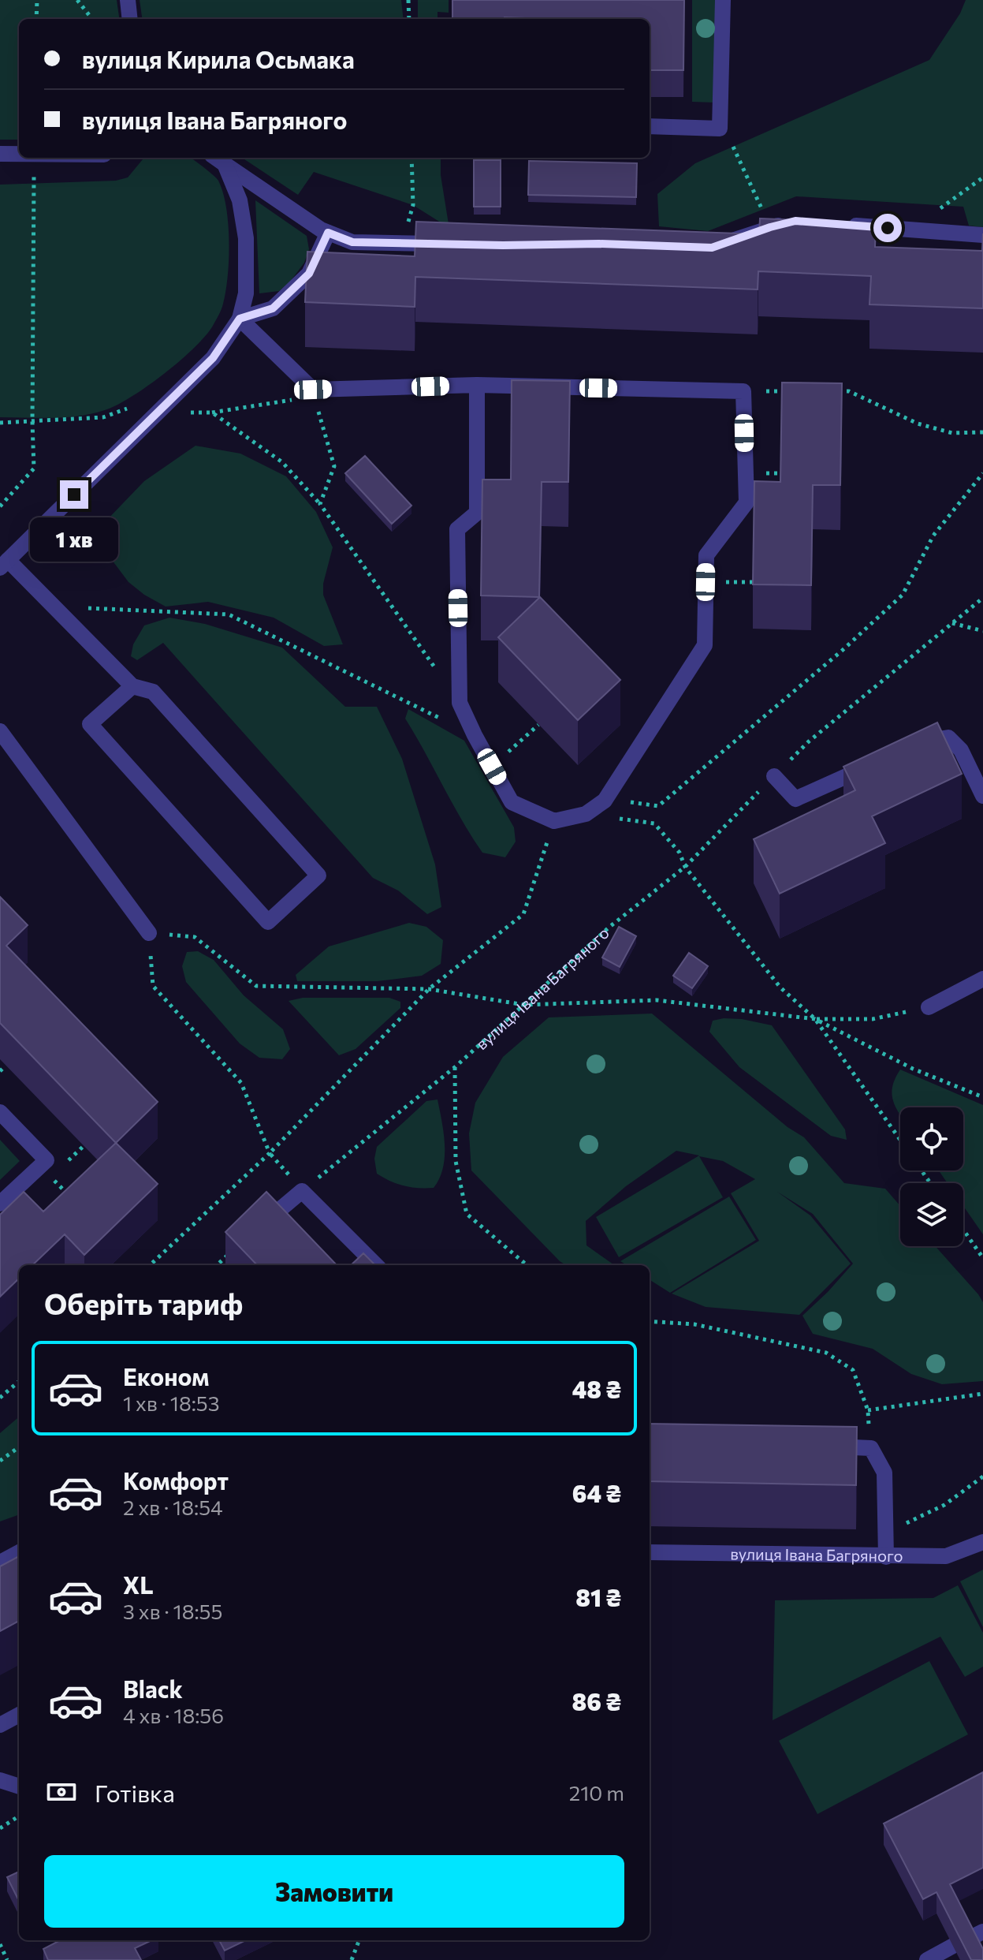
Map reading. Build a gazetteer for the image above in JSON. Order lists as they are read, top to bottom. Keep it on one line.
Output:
{"streets":{"street":["вулиця Івана Багряного"]},"page":{"banner":["вулиця Кирила Осьмака","вулиця Івана Багряного"],"bubble":"1 хв","heading":"Оберіть тариф","list":[{"name":"Економ","note":"1 хв · 18:53","value":"48 ₴"},{"name":"Комфорт","note":"2 хв · 18:54","value":"64 ₴"},{"name":"XL","note":"3 хв · 18:55","value":"81 ₴"},{"name":"Black","note":"4 хв · 18:56","value":"86 ₴"}],"pay":["Готівка","210 m"],"buttons":"Замовити"}}
